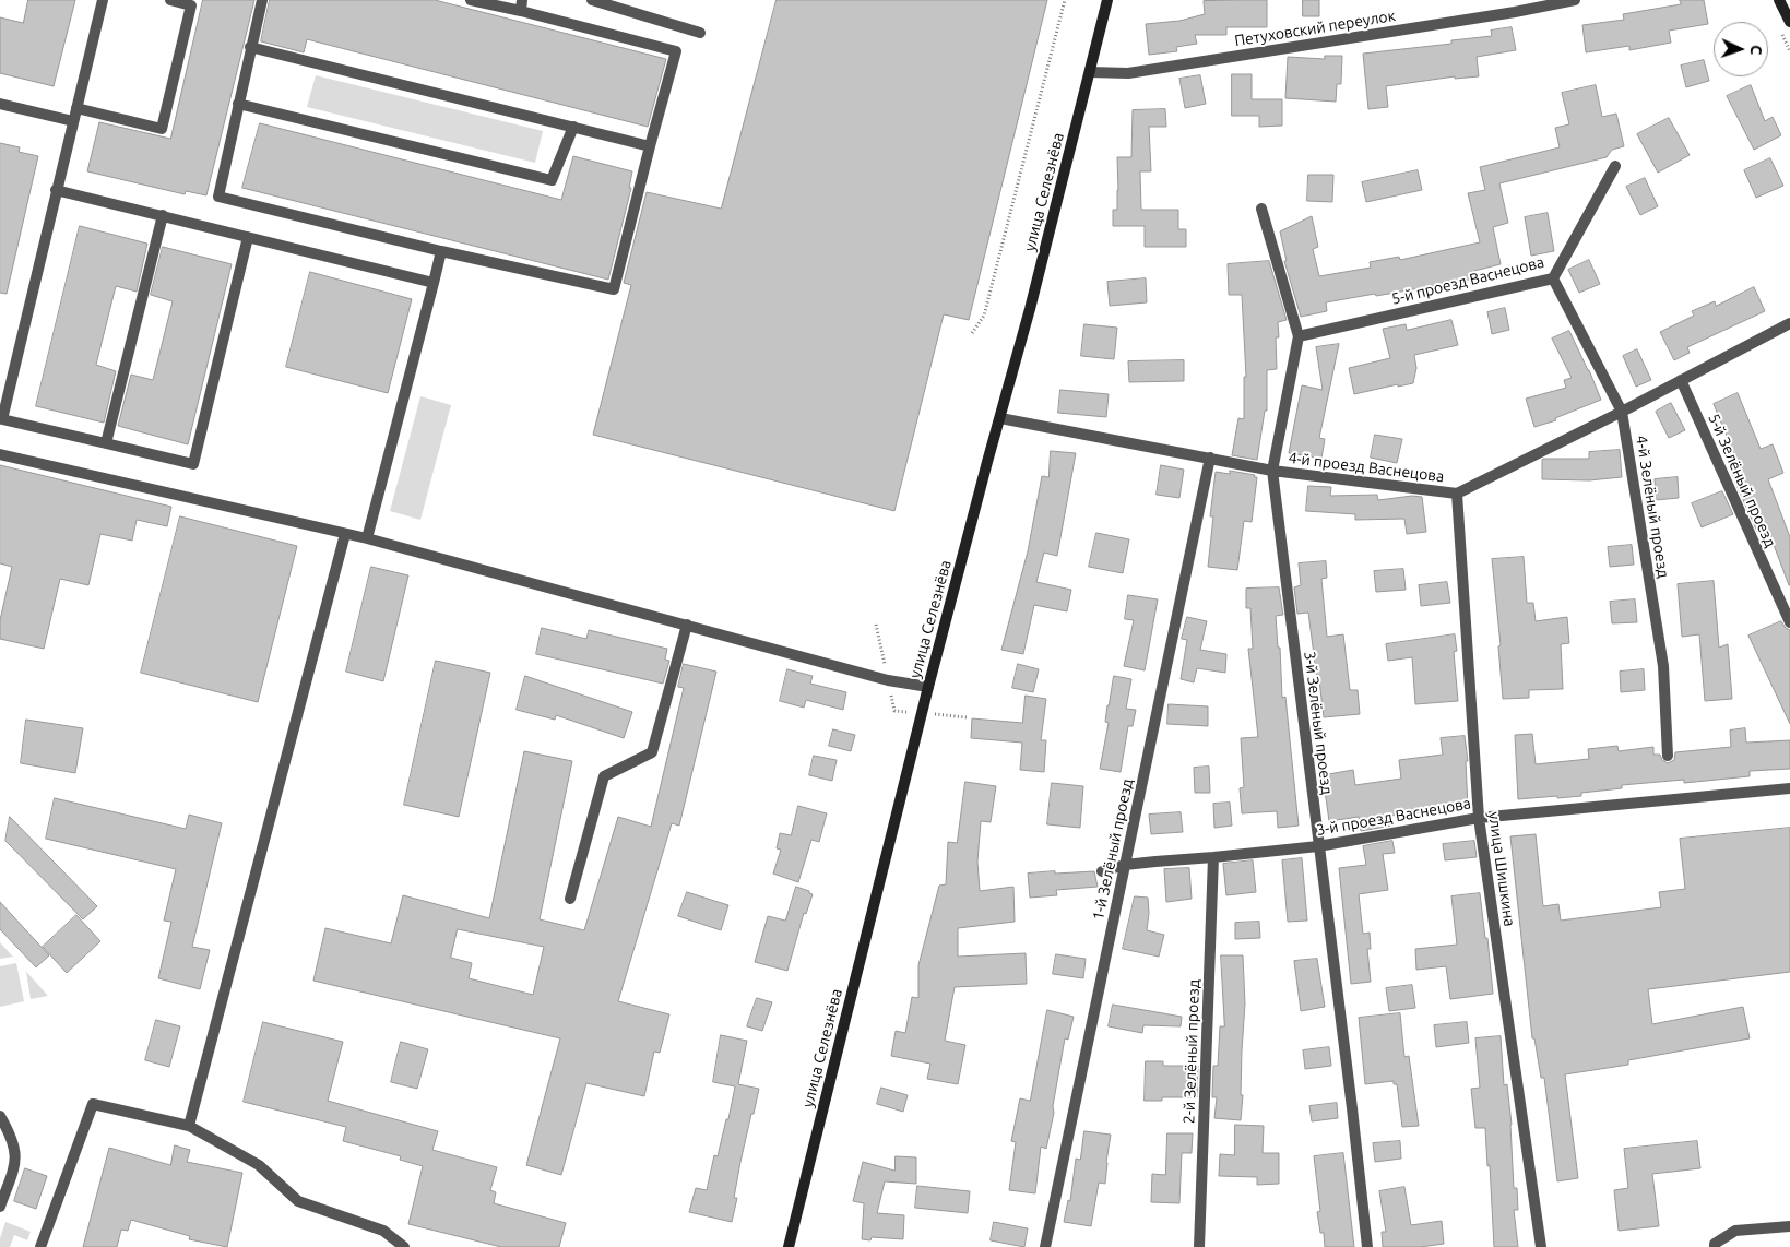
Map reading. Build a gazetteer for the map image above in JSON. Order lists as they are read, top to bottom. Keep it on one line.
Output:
{"streets":{"street":["Петуховский переулок","улица Селезнёва","5-й проезд Васнецова","4-й проезд Васнецова","5-й Зелёный проезд","4-й Зелёный проезд","3-й Зелёный проезд","3-й проезд Васнецова","1-й Зелёный проезд","улица Шишкина","2-й Зелёный проезд"]},"crossings":[["Петуховский переулок","улица Селезнёва"],["улица Селезнёва","4-й проезд Васнецова"],["5-й проезд Васнецова","4-й Зелёный проезд"],["5-й проезд Васнецова","3-й Зелёный проезд"],["4-й проезд Васнецова","5-й Зелёный проезд"],["4-й проезд Васнецова","4-й Зелёный проезд"],["4-й проезд Васнецова","3-й Зелёный проезд"],["4-й проезд Васнецова","1-й Зелёный проезд"],["4-й проезд Васнецова","улица Шишкина"],["3-й Зелёный проезд","3-й проезд Васнецова"],["3-й проезд Васнецова","1-й Зелёный проезд"],["3-й проезд Васнецова","улица Шишкина"],["3-й проезд Васнецова","2-й Зелёный проезд"]],"north":"right"}
